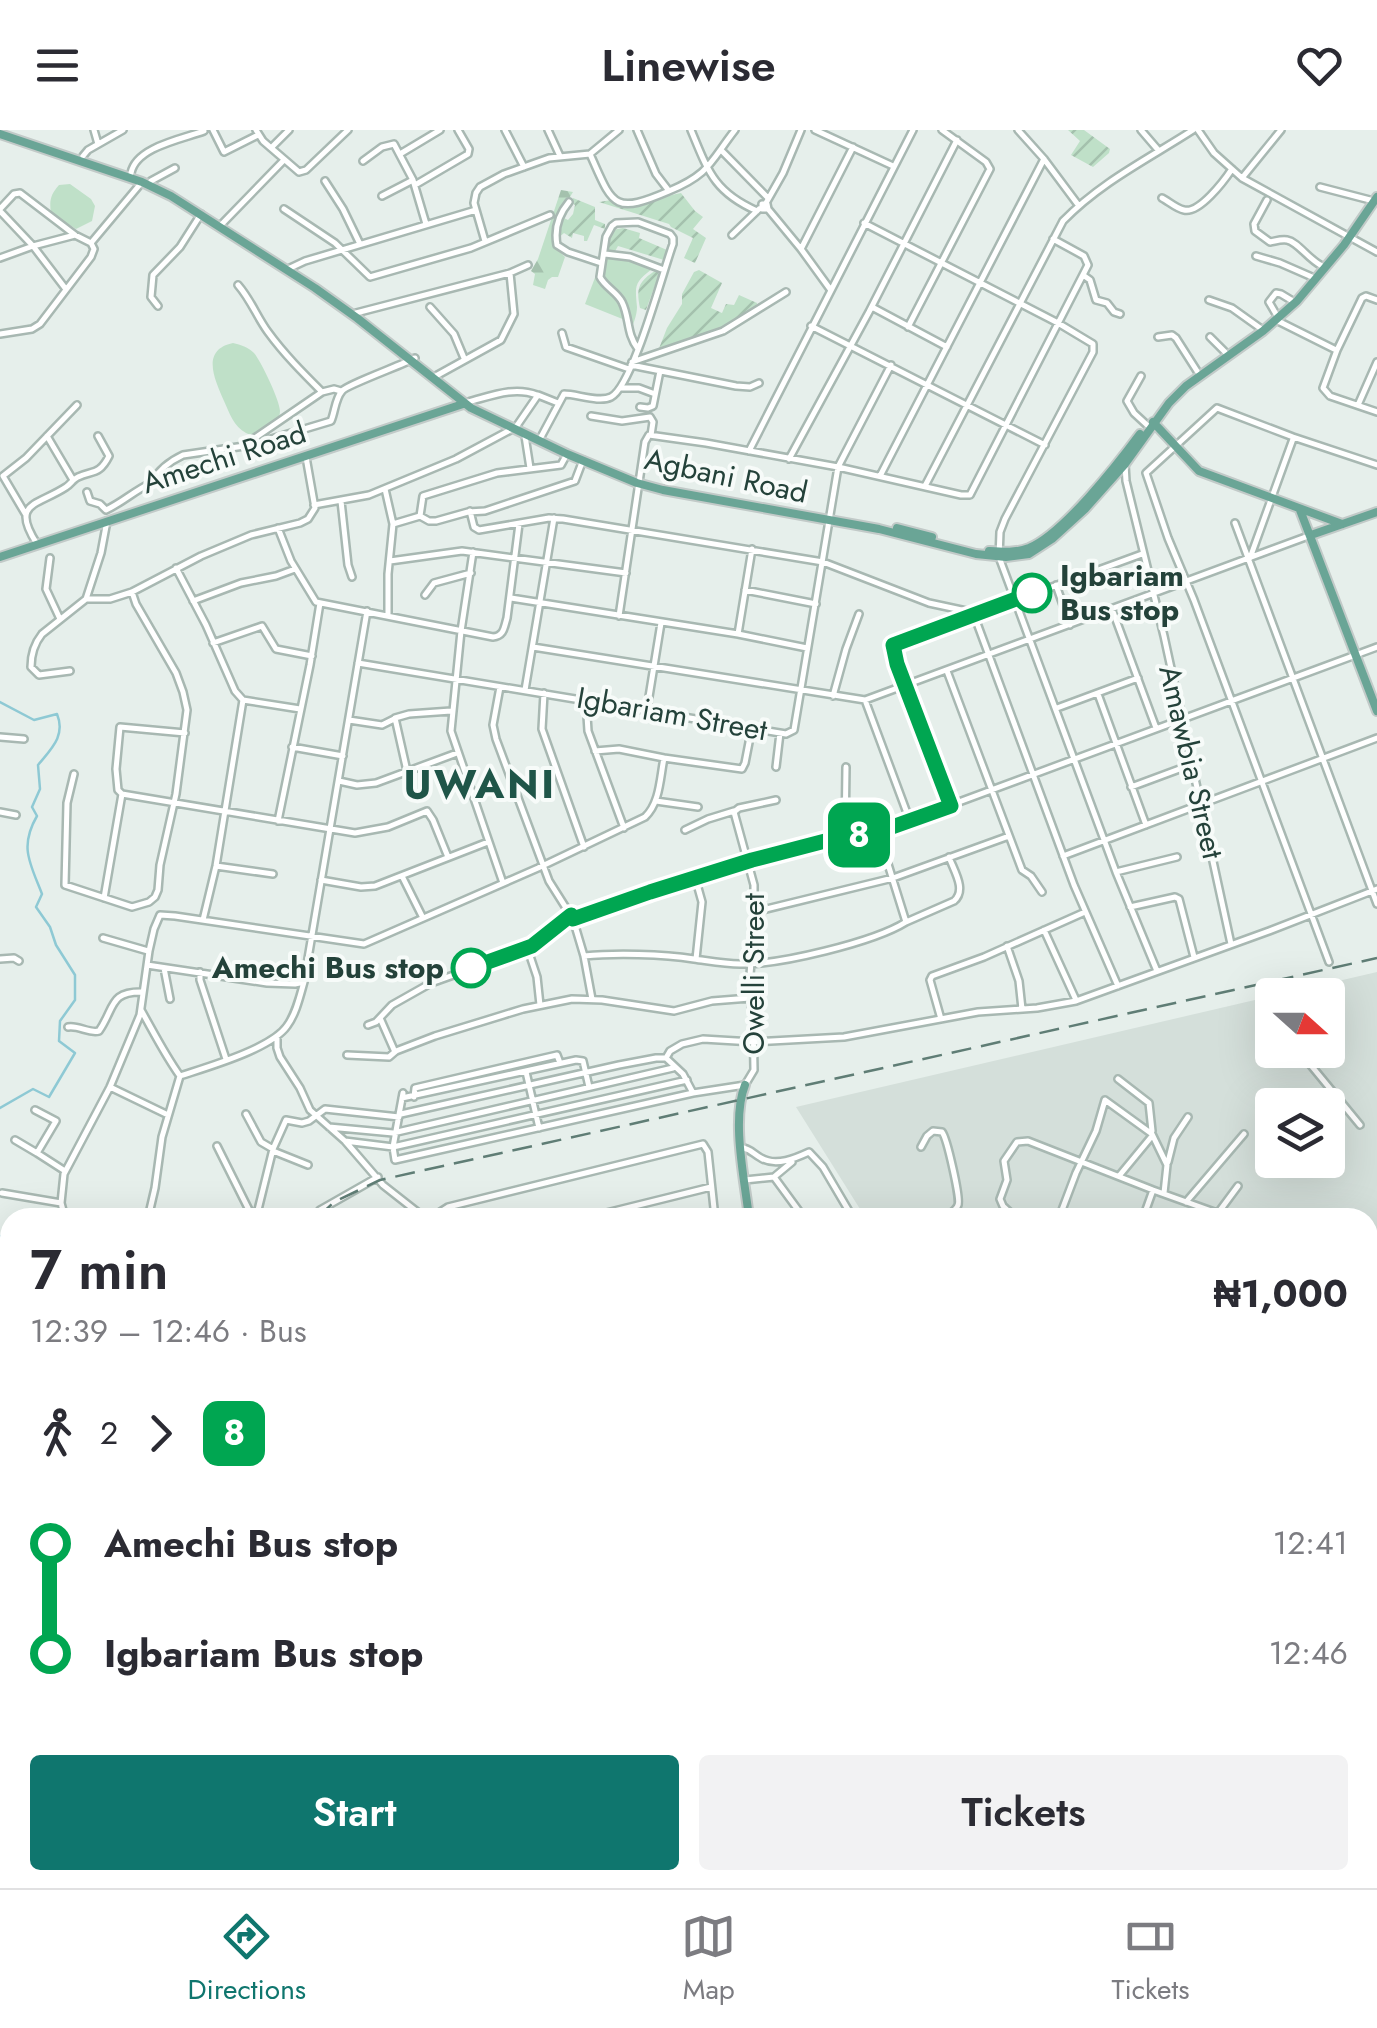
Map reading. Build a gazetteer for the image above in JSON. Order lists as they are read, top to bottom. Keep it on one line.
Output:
{"streets":{"main road":["Amechi Road","Agbani Road"],"street":["Igbariam Street","Amawbia Street","Owelli Street"]},"crossings":[["Amechi Road","Agbani Road"],["Agbani Road","Igbariam Street"],["Agbani Road","Amawbia Street"]],"districts":["UWANI"],"places":["Igbariam Bus stop","Amechi Bus stop"],"lines":["bus line 8"],"north":"right","page":{"header":"Linewise","on_map":"8","heading":["7 min","12:39 – 12:46 · Bus","₦1,000"],"legs":["2","8"],"list":[{"name":"Amechi Bus stop","value":"12:41"},{"name":"Igbariam Bus stop","value":"12:46"}],"buttons":["Start","Tickets"],"tabs":["Directions","Map","Tickets"]}}
